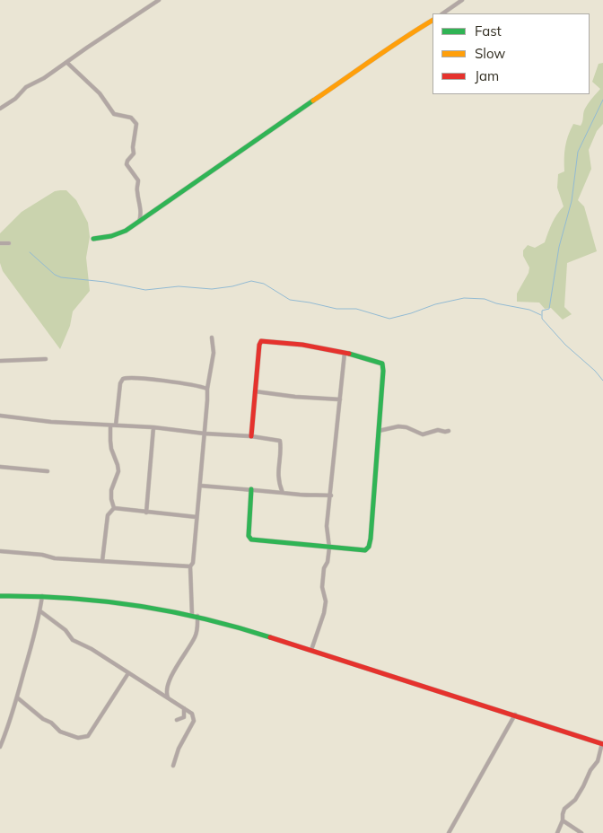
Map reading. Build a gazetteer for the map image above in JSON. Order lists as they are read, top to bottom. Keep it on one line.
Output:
{"legend":["Fast","Slow","Jam"]}
